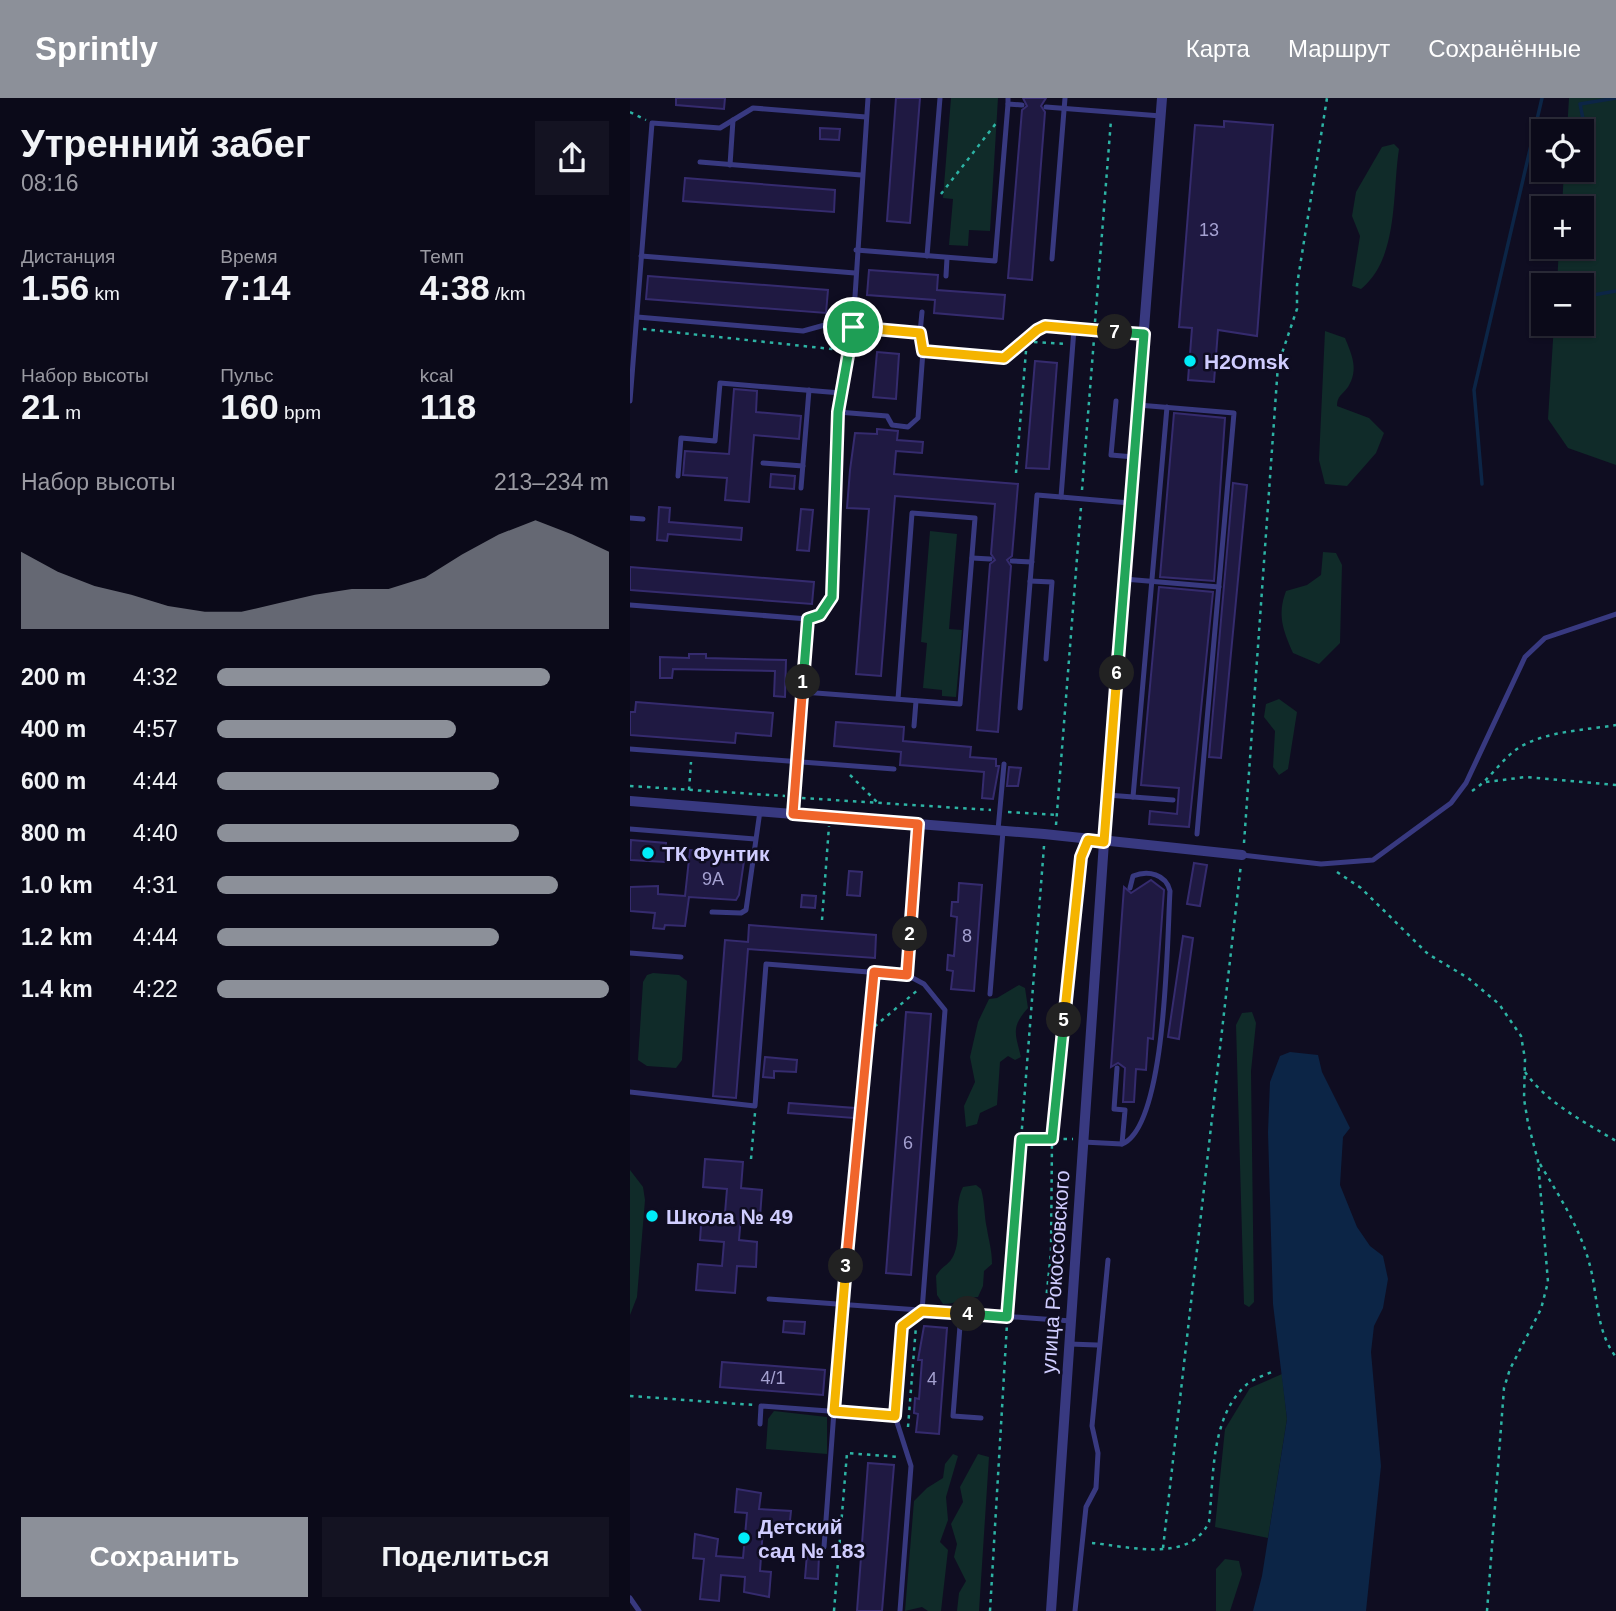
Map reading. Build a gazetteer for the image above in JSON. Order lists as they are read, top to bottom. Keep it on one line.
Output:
{"streets":{"street":["улица Рокоссовского"]},"places":["H2Omsk","ТК Фунтик","Школа № 49","Детский сад № 183"],"house_numbers":["13","9А","8","6","4/1","4"],"page":{"header":"Sprintly","nav":["Карта","Маршрут","Сохранённые"],"heading":["Утренний забег","08:16"],"map_buttons":["+","−"],"stats":[["Дистанция","1.56 km"],["Время","7:14"],["Темп","4:38 /km"],["Набор высоты","21 m"],["Пульс","160 bpm"],["kcal","118"]],"pins":["7","6","1","2","5","3","4"],"chart":["Набор высоты","213–234 m"],"list":[{"name":"200 m","note":"4:32"},{"name":"400 m","note":"4:57"},{"name":"600 m","note":"4:44"},{"name":"800 m","note":"4:40"},{"name":"1.0 km","note":"4:31"},{"name":"1.2 km","note":"4:44"},{"name":"1.4 km","note":"4:22"}],"buttons":["Сохранить","Поделиться"]}}
